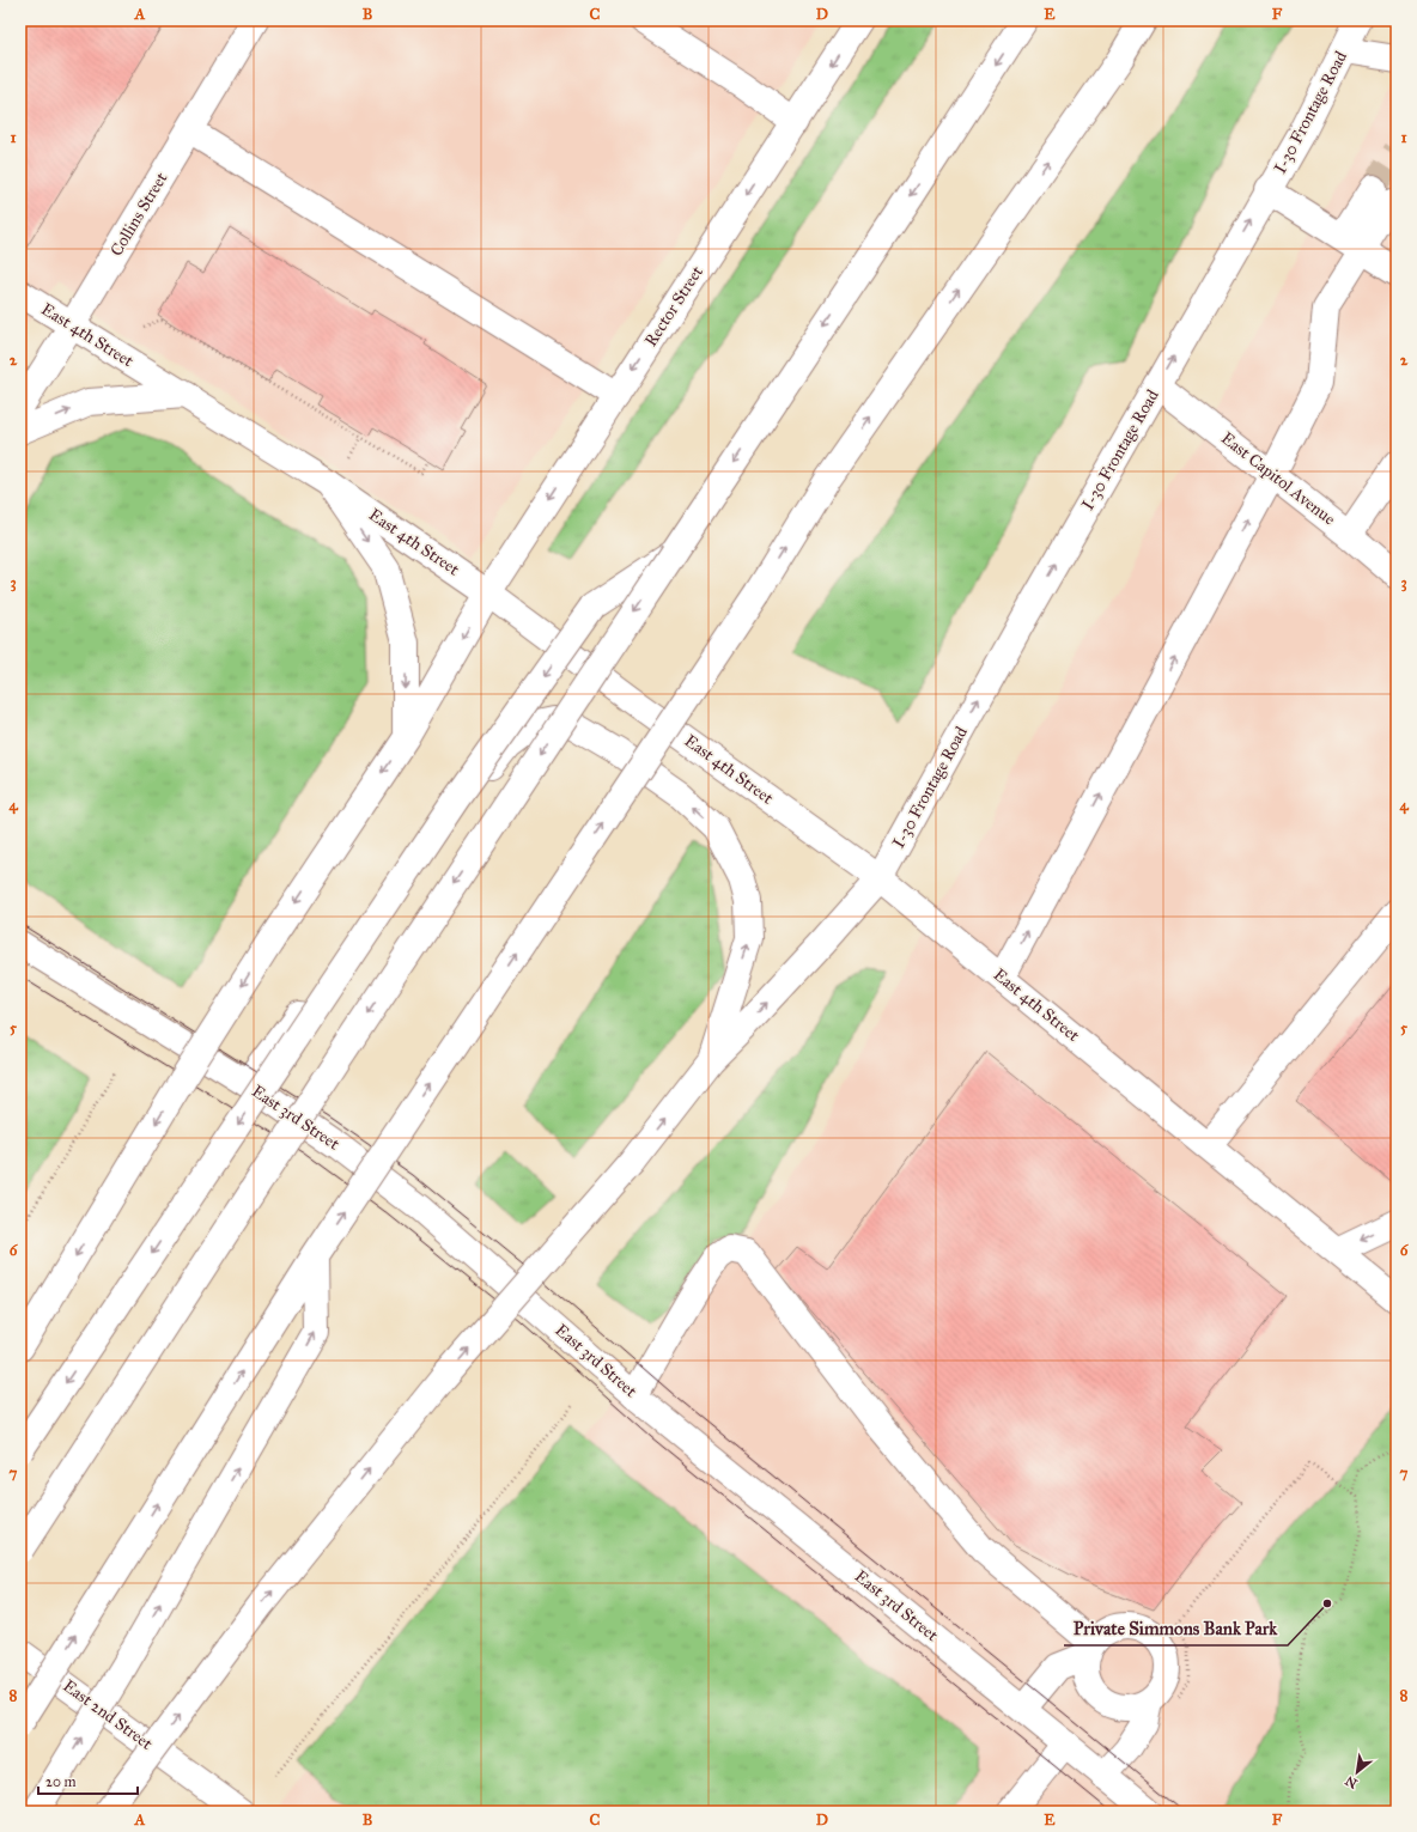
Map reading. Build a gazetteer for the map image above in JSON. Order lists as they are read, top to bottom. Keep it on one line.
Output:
{"streets":{"main road":["I-30 Frontage Road","Collins Street","Rector Street","East 4th Street","East Capitol Avenue","East 3rd Street","East 2nd Street"]},"crossings":[["I-30 Frontage Road","East 4th Street"],["I-30 Frontage Road","East Capitol Avenue"],["Collins Street","East 4th Street"],["Rector Street","East 4th Street"]],"places":["Private Simmons Bank Park"],"scale_bar":"20 m","north":"bottom left","grid":{"columns":["A","B","C","D","E","F"],"rows":["1","2","3","4","5","6","7","8"]}}
